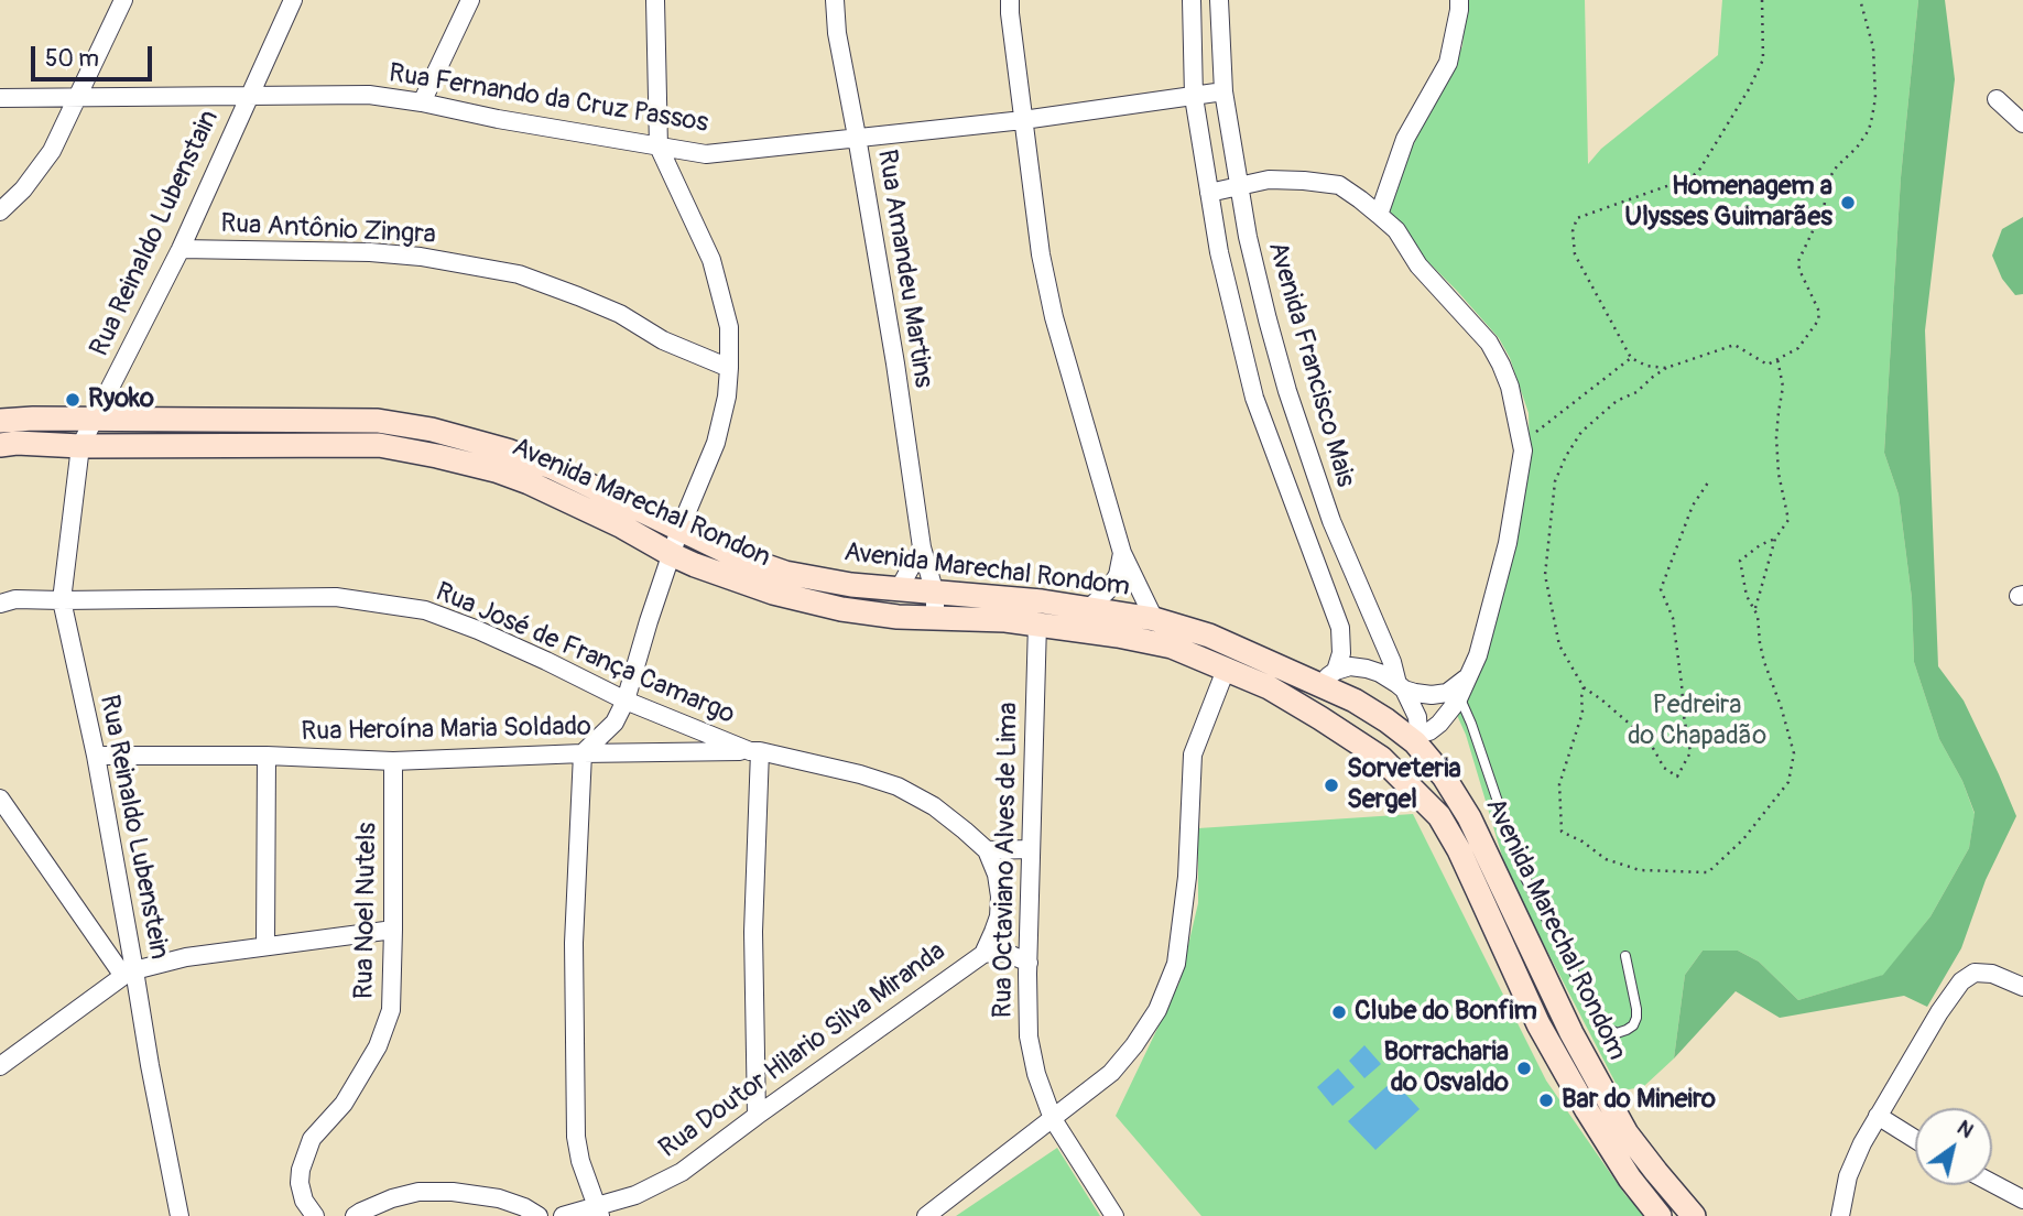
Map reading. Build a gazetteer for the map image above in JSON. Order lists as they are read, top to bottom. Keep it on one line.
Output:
{"streets":{"main road":["Avenida Marechal Rondon","Avenida Marechal Rondom"],"street":["Rua Fernando da Cruz Passos","Rua Antônio Zingra","Rua Reinaldo Lubenstain","Rua Amandeu Martins","Avenida Francisco Mais","Rua José de França Camargo","Rua Heroína Maria Soldado","Rua Reinaldo Lubenstein","Rua Octaviano Alves de Lima","Rua Noel Nutels","Rua Doutor Hilario Silva Miranda"]},"crossings":[["Rua Fernando da Cruz Passos","Rua Reinaldo Lubenstain"],["Rua Fernando da Cruz Passos","Rua Amandeu Martins"],["Rua Fernando da Cruz Passos","Avenida Francisco Mais"],["Rua Antônio Zingra","Rua Reinaldo Lubenstain"],["Rua Reinaldo Lubenstain","Avenida Marechal Rondon"],["Rua Reinaldo Lubenstain","Avenida Marechal Rondom"],["Rua Reinaldo Lubenstain","Rua Reinaldo Lubenstein"],["Rua Amandeu Martins","Avenida Marechal Rondon"],["Rua Amandeu Martins","Avenida Marechal Rondom"],["Avenida Francisco Mais","Avenida Marechal Rondom"],["Avenida Marechal Rondon","Rua Reinaldo Lubenstein"],["Avenida Marechal Rondon","Rua Octaviano Alves de Lima"],["Rua José de França Camargo","Rua Heroína Maria Soldado"],["Rua José de França Camargo","Rua Reinaldo Lubenstein"],["Rua Heroína Maria Soldado","Rua Reinaldo Lubenstein"],["Rua Heroína Maria Soldado","Rua Noel Nutels"],["Rua Octaviano Alves de Lima","Rua Doutor Hilario Silva Miranda"]],"parks":["Pedreira do Chapadão"],"places":["Homenagem a Ulysses Guimarães","Ryoko","Sorveteria Sergel","Clube do Bonfim","Borracharia do Osvaldo","Bar do Mineiro"],"scale_bar":"50 m","north":"top right"}
